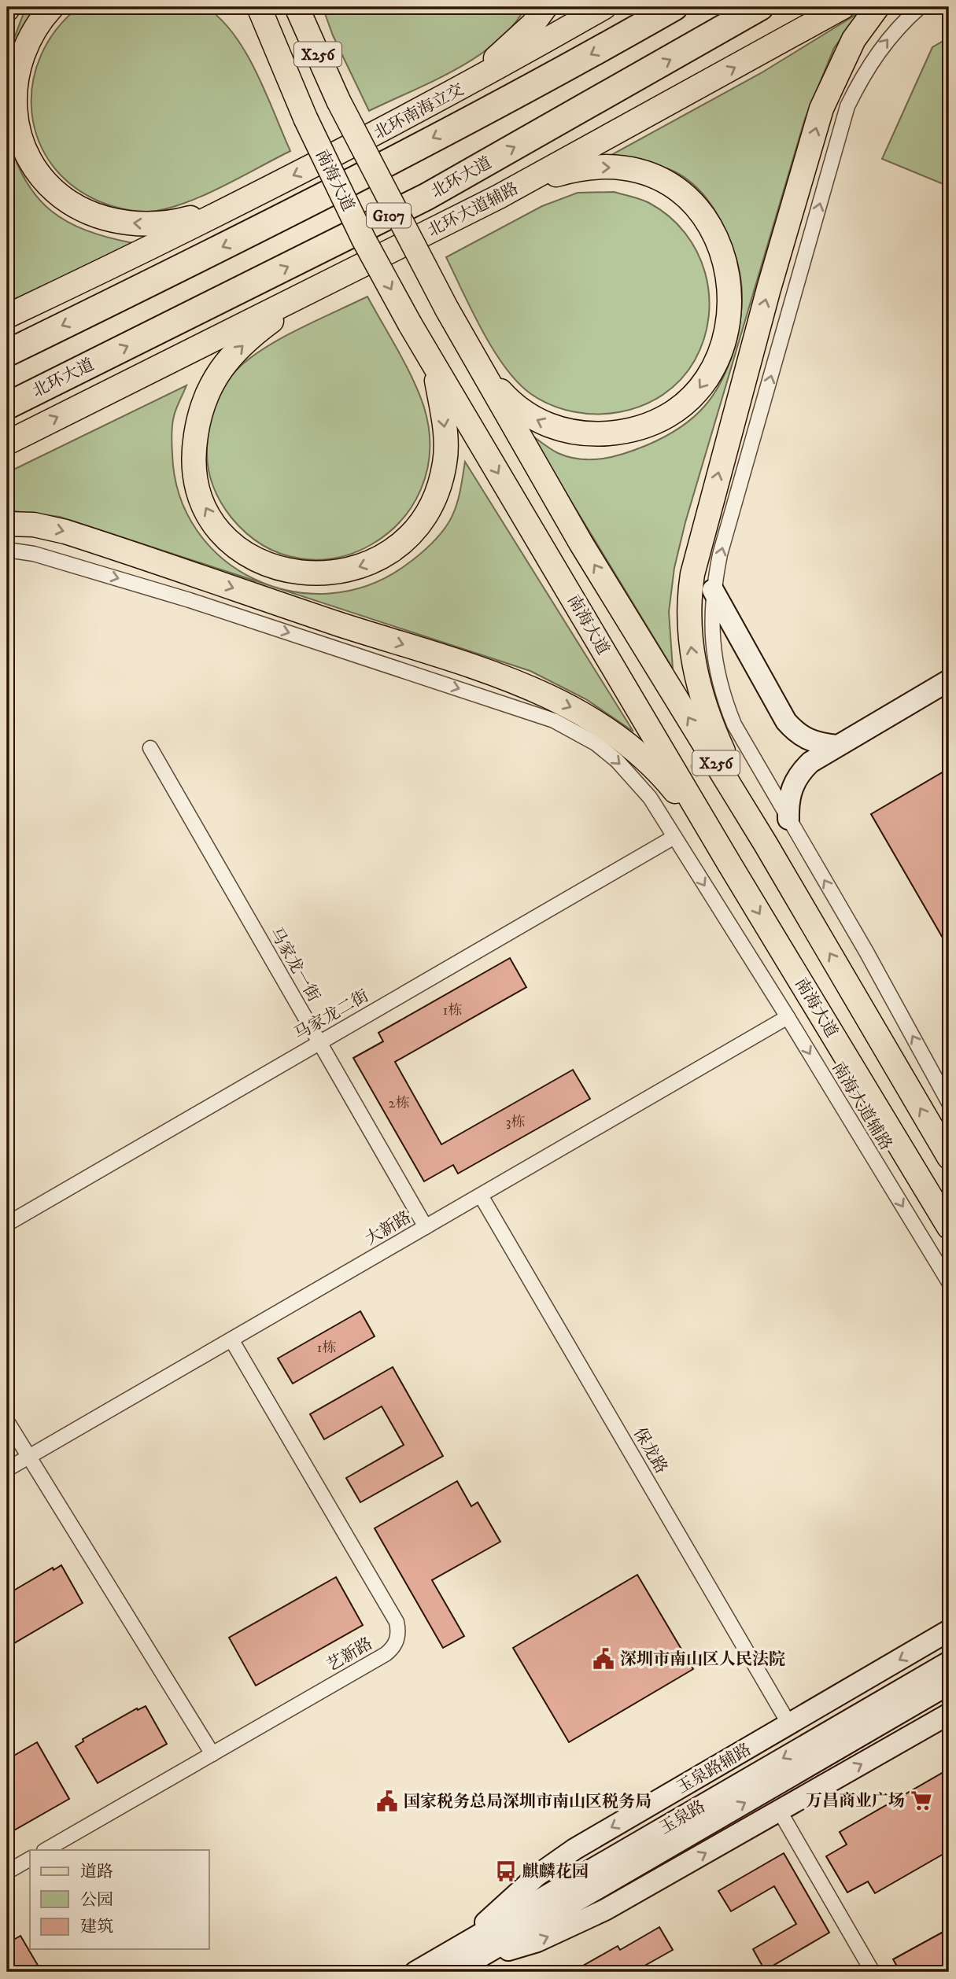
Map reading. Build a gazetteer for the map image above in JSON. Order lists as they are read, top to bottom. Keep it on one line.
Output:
{"streets":{"highway":["北环大道","G107"],"main road":["X256","北环南海立交","南海大道","北环大道辅路"],"street":["马家龙一街","马家龙二街","南海大道辅路","大新路","保龙路","艺新路","玉泉路辅路","玉泉路"]},"crossings":[["马家龙一街","马家龙二街"],["马家龙一街","大新路"],["马家龙二街","南海大道辅路"],["南海大道辅路","大新路"],["大新路","保龙路"],["大新路","艺新路"],["保龙路","玉泉路辅路"],["玉泉路辅路","玉泉路"]],"one_way":["北环南海立交","南海大道辅路"],"places":{"public building":["深圳市南山区人民法院","国家税务总局深圳市南山区税务局"],"supermarket":["万昌商业广场"],"bus stop":["麒麟花园"]},"house_numbers":["1栋","2栋","3栋","1栋"],"legend":["道路","公园","建筑"]}
